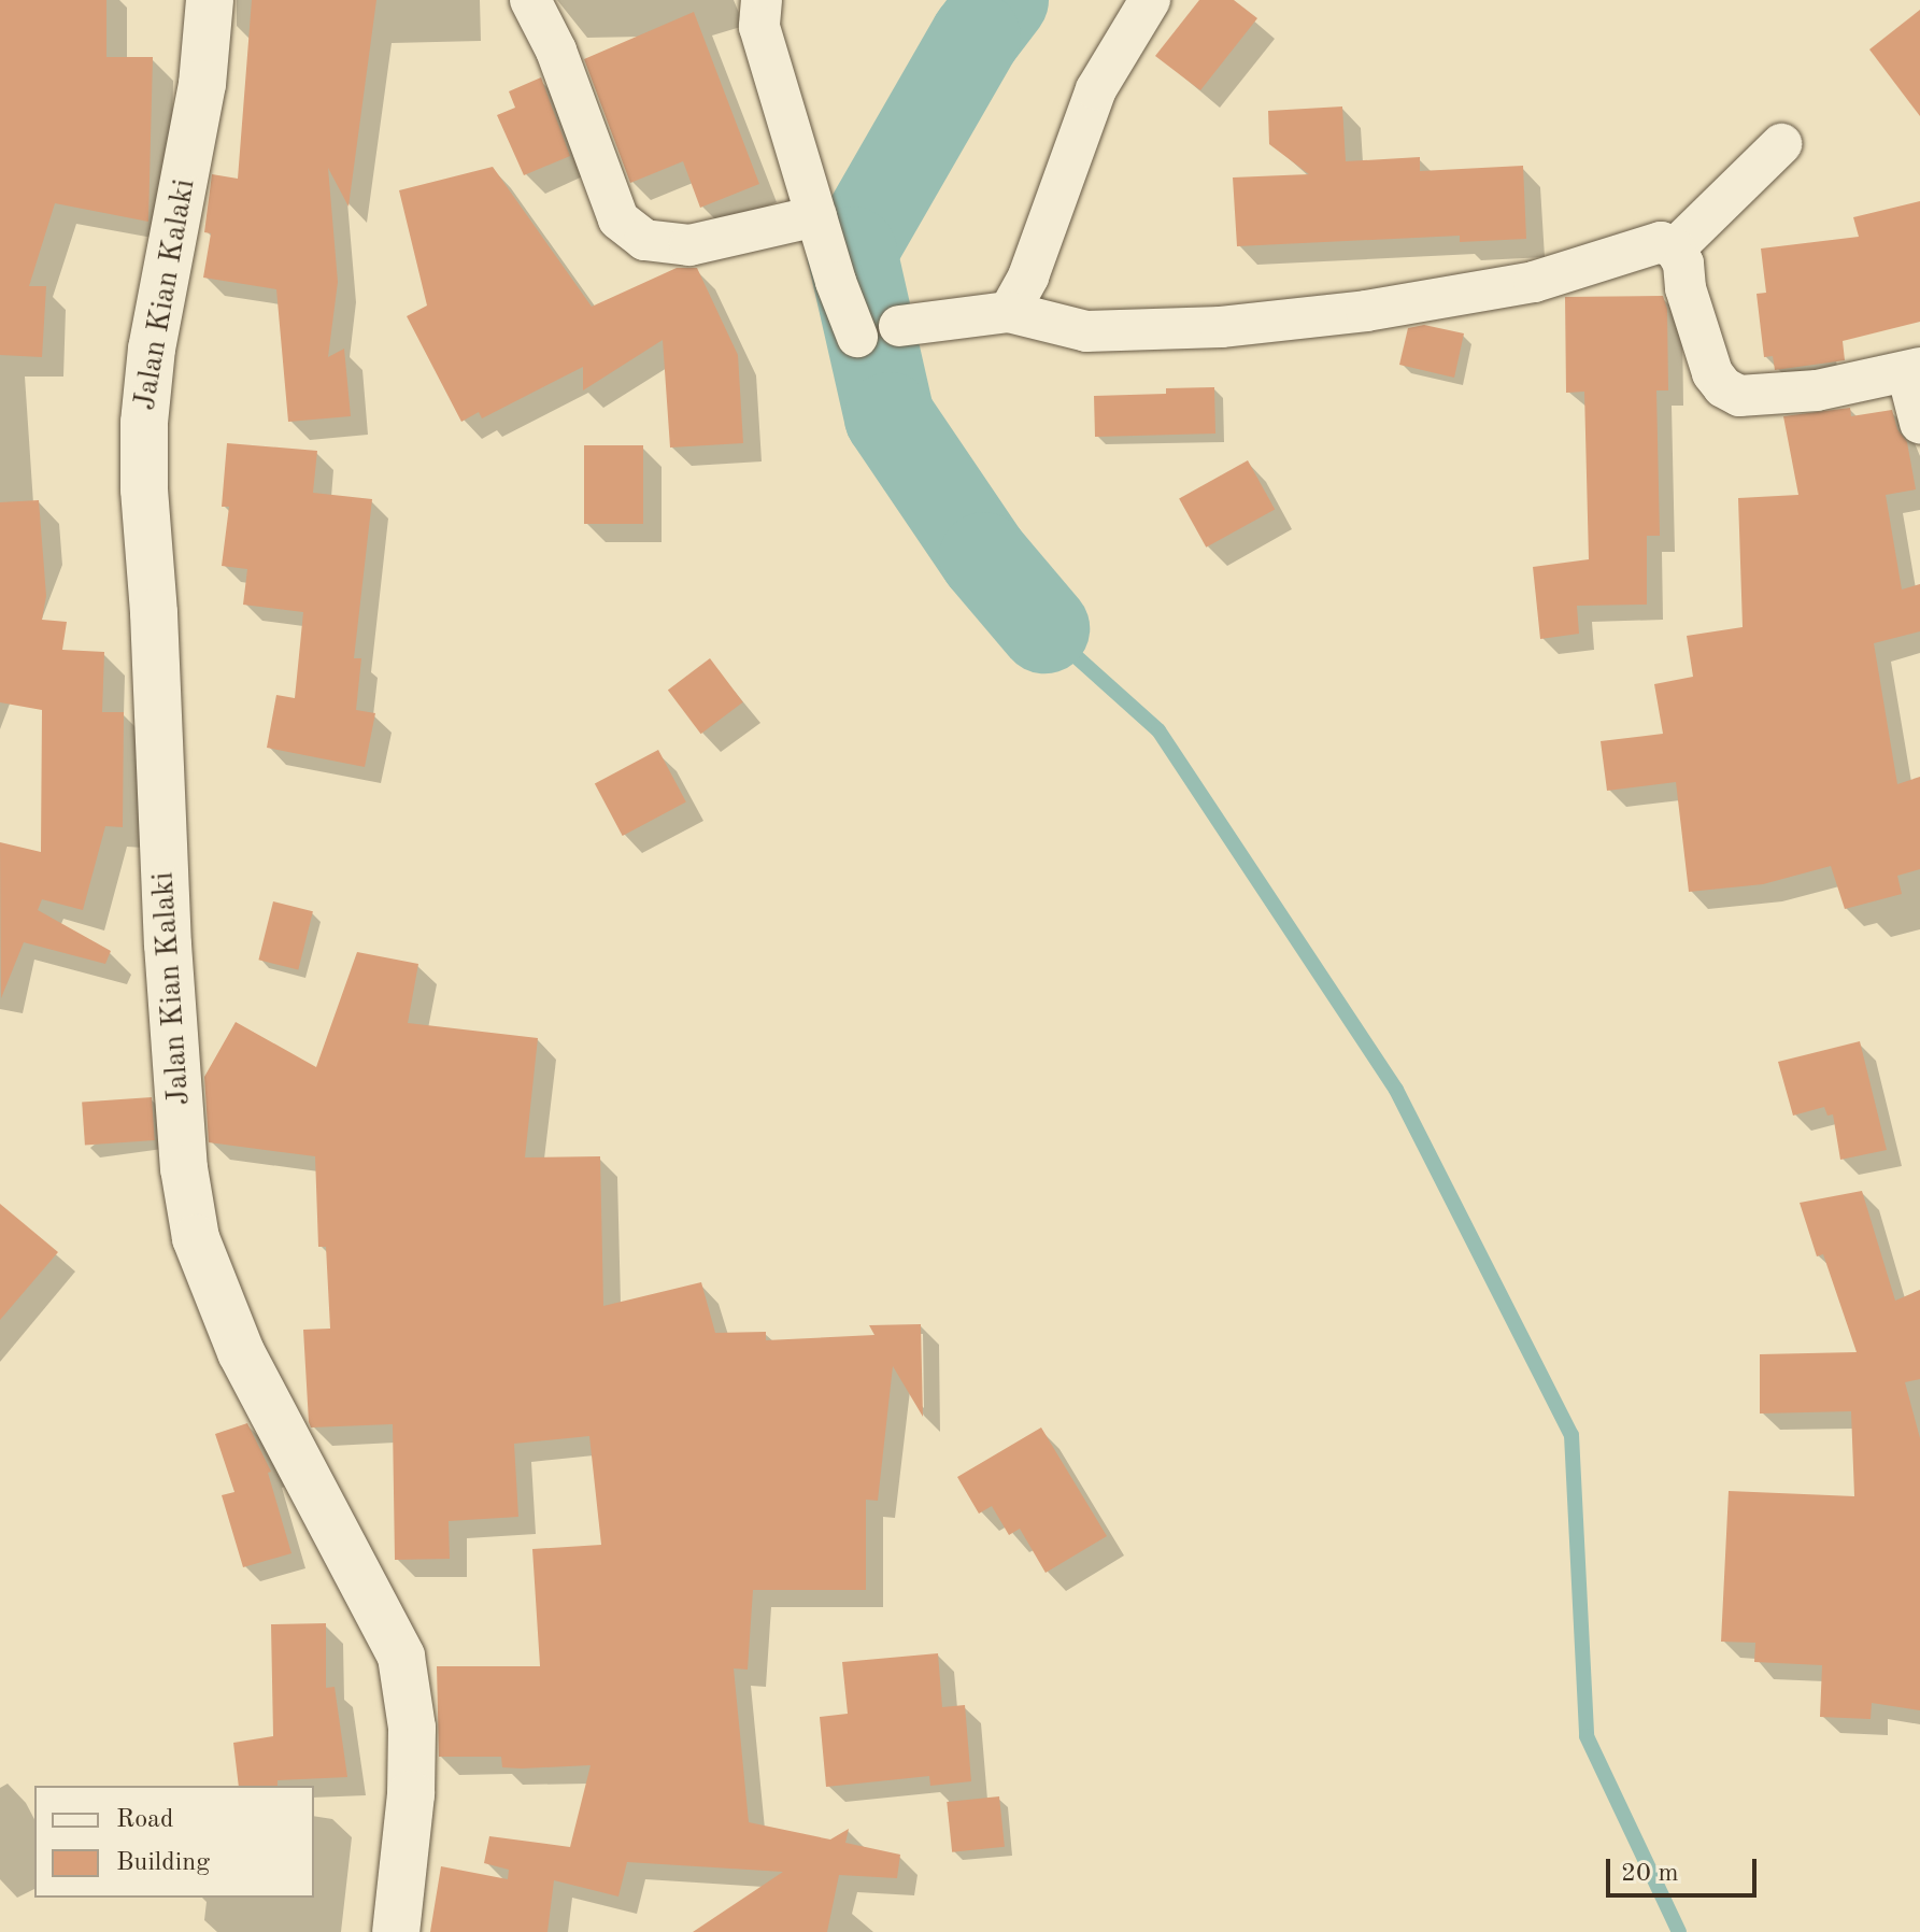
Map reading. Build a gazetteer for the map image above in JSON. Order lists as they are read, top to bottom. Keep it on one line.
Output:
{"streets":{"street":["Jalan Kian Kalaki"]},"legend":["Road","Building"],"scale_bar":"20 m"}
